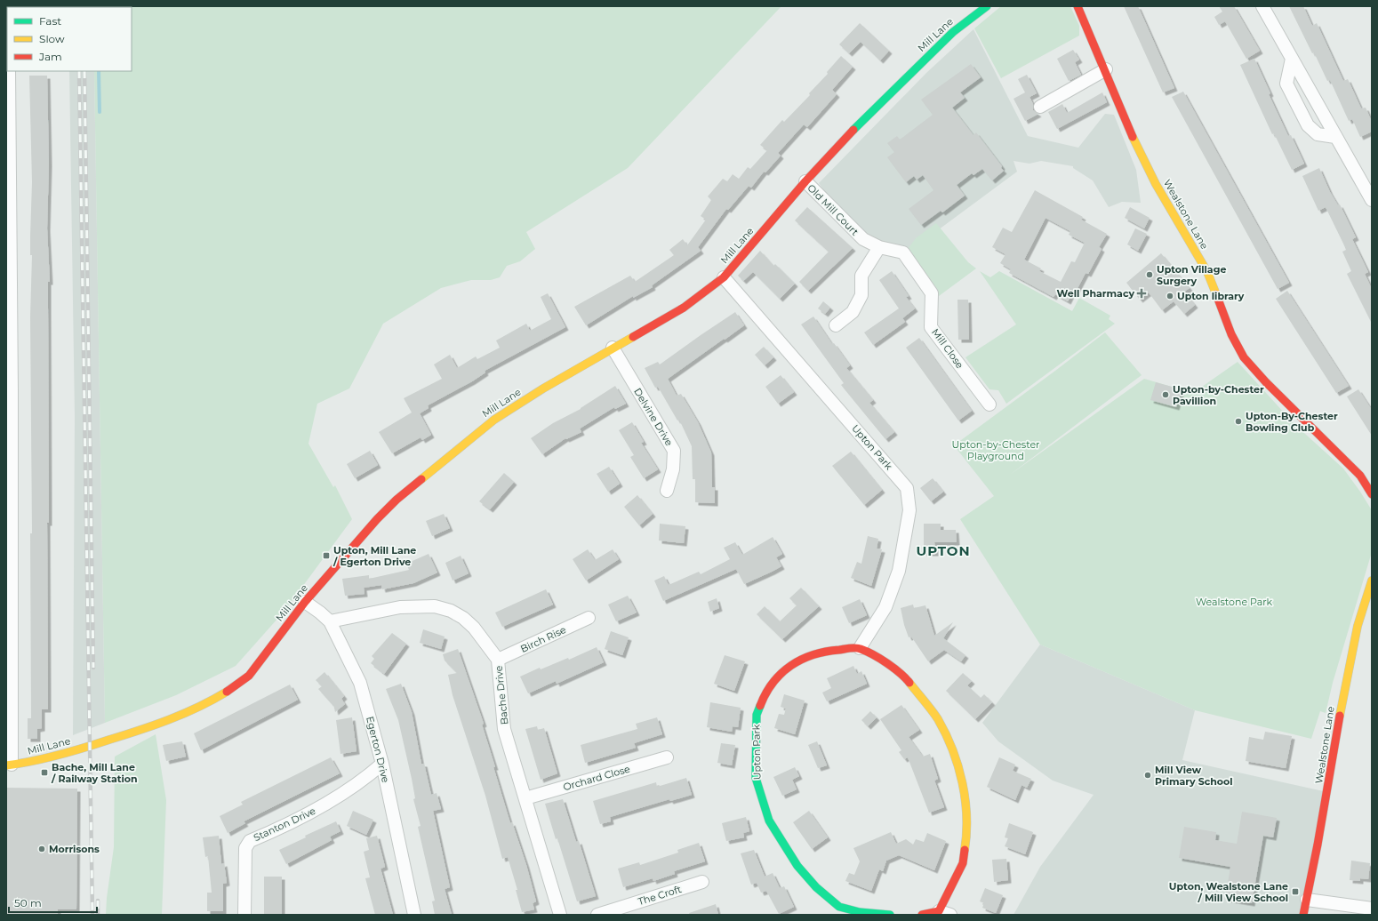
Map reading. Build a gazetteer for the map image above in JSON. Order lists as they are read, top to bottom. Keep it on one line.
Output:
{"streets":{"street":["Mill Lane","Old Mill Court","Wealstone Lane","Mill Close","Delvine Drive","Upton Park","Birch Rise","Bache Drive","Egerton Drive","Orchard Close","Stanton Drive","The Croft"]},"crossings":[["Mill Lane","Old Mill Court"],["Mill Lane","Delvine Drive"],["Mill Lane","Upton Park"],["Mill Lane","Egerton Drive"],["Old Mill Court","Mill Close"],["Birch Rise","Bache Drive"],["Bache Drive","Egerton Drive"],["Bache Drive","Orchard Close"],["Egerton Drive","Stanton Drive"]],"districts":["UPTON"],"parks":["Upton-by-Chester Playground","Wealstone Park"],"places":{"other":["Upton Village Surgery","Upton library","Upton-by-Chester Pavillion","Upton-By-Chester Bowling Club","Mill View Primary School","Morrisons"],"health":["Well Pharmacy"],"transit":["Upton, Mill Lane / Egerton Drive","Bache, Mill Lane / Railway Station","Upton, Wealstone Lane / Mill View School"]},"legend":["Fast","Slow","Jam"],"scale_bar":"50 m"}
